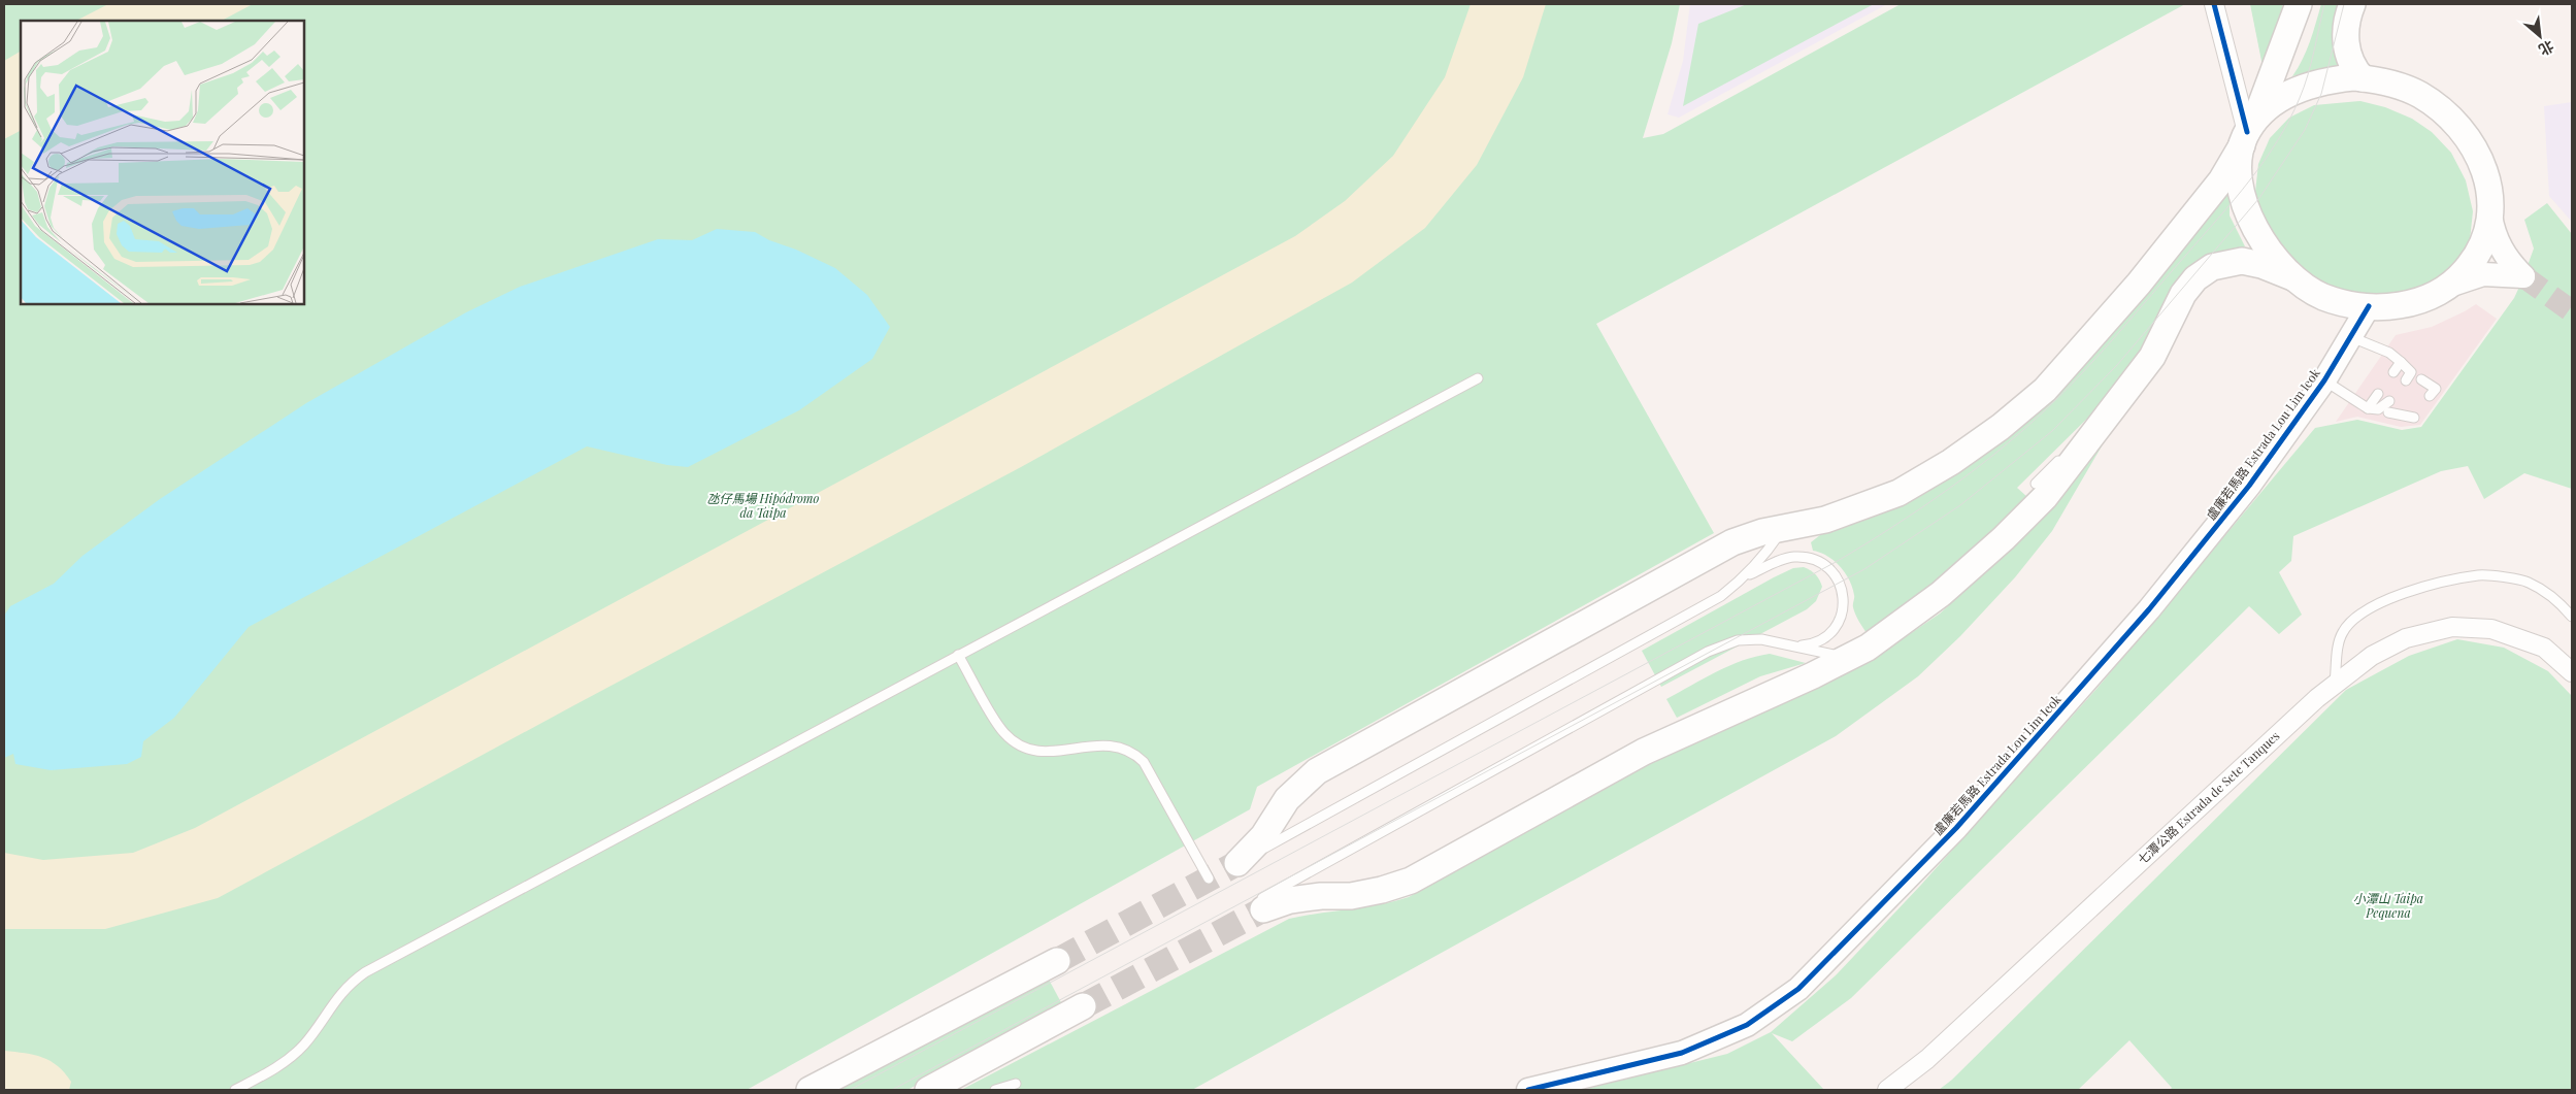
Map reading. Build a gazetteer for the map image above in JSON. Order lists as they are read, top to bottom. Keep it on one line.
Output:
{"streets":{"street":["盧廉若馬路 Estrada Lou Lim Ieok","七潭公路 Estrada de Sete Tanques"]},"parks":["氹仔馬場 Hipódromo da Taipa","小潭山 Taipa Pequena"],"north":"bottom right"}
